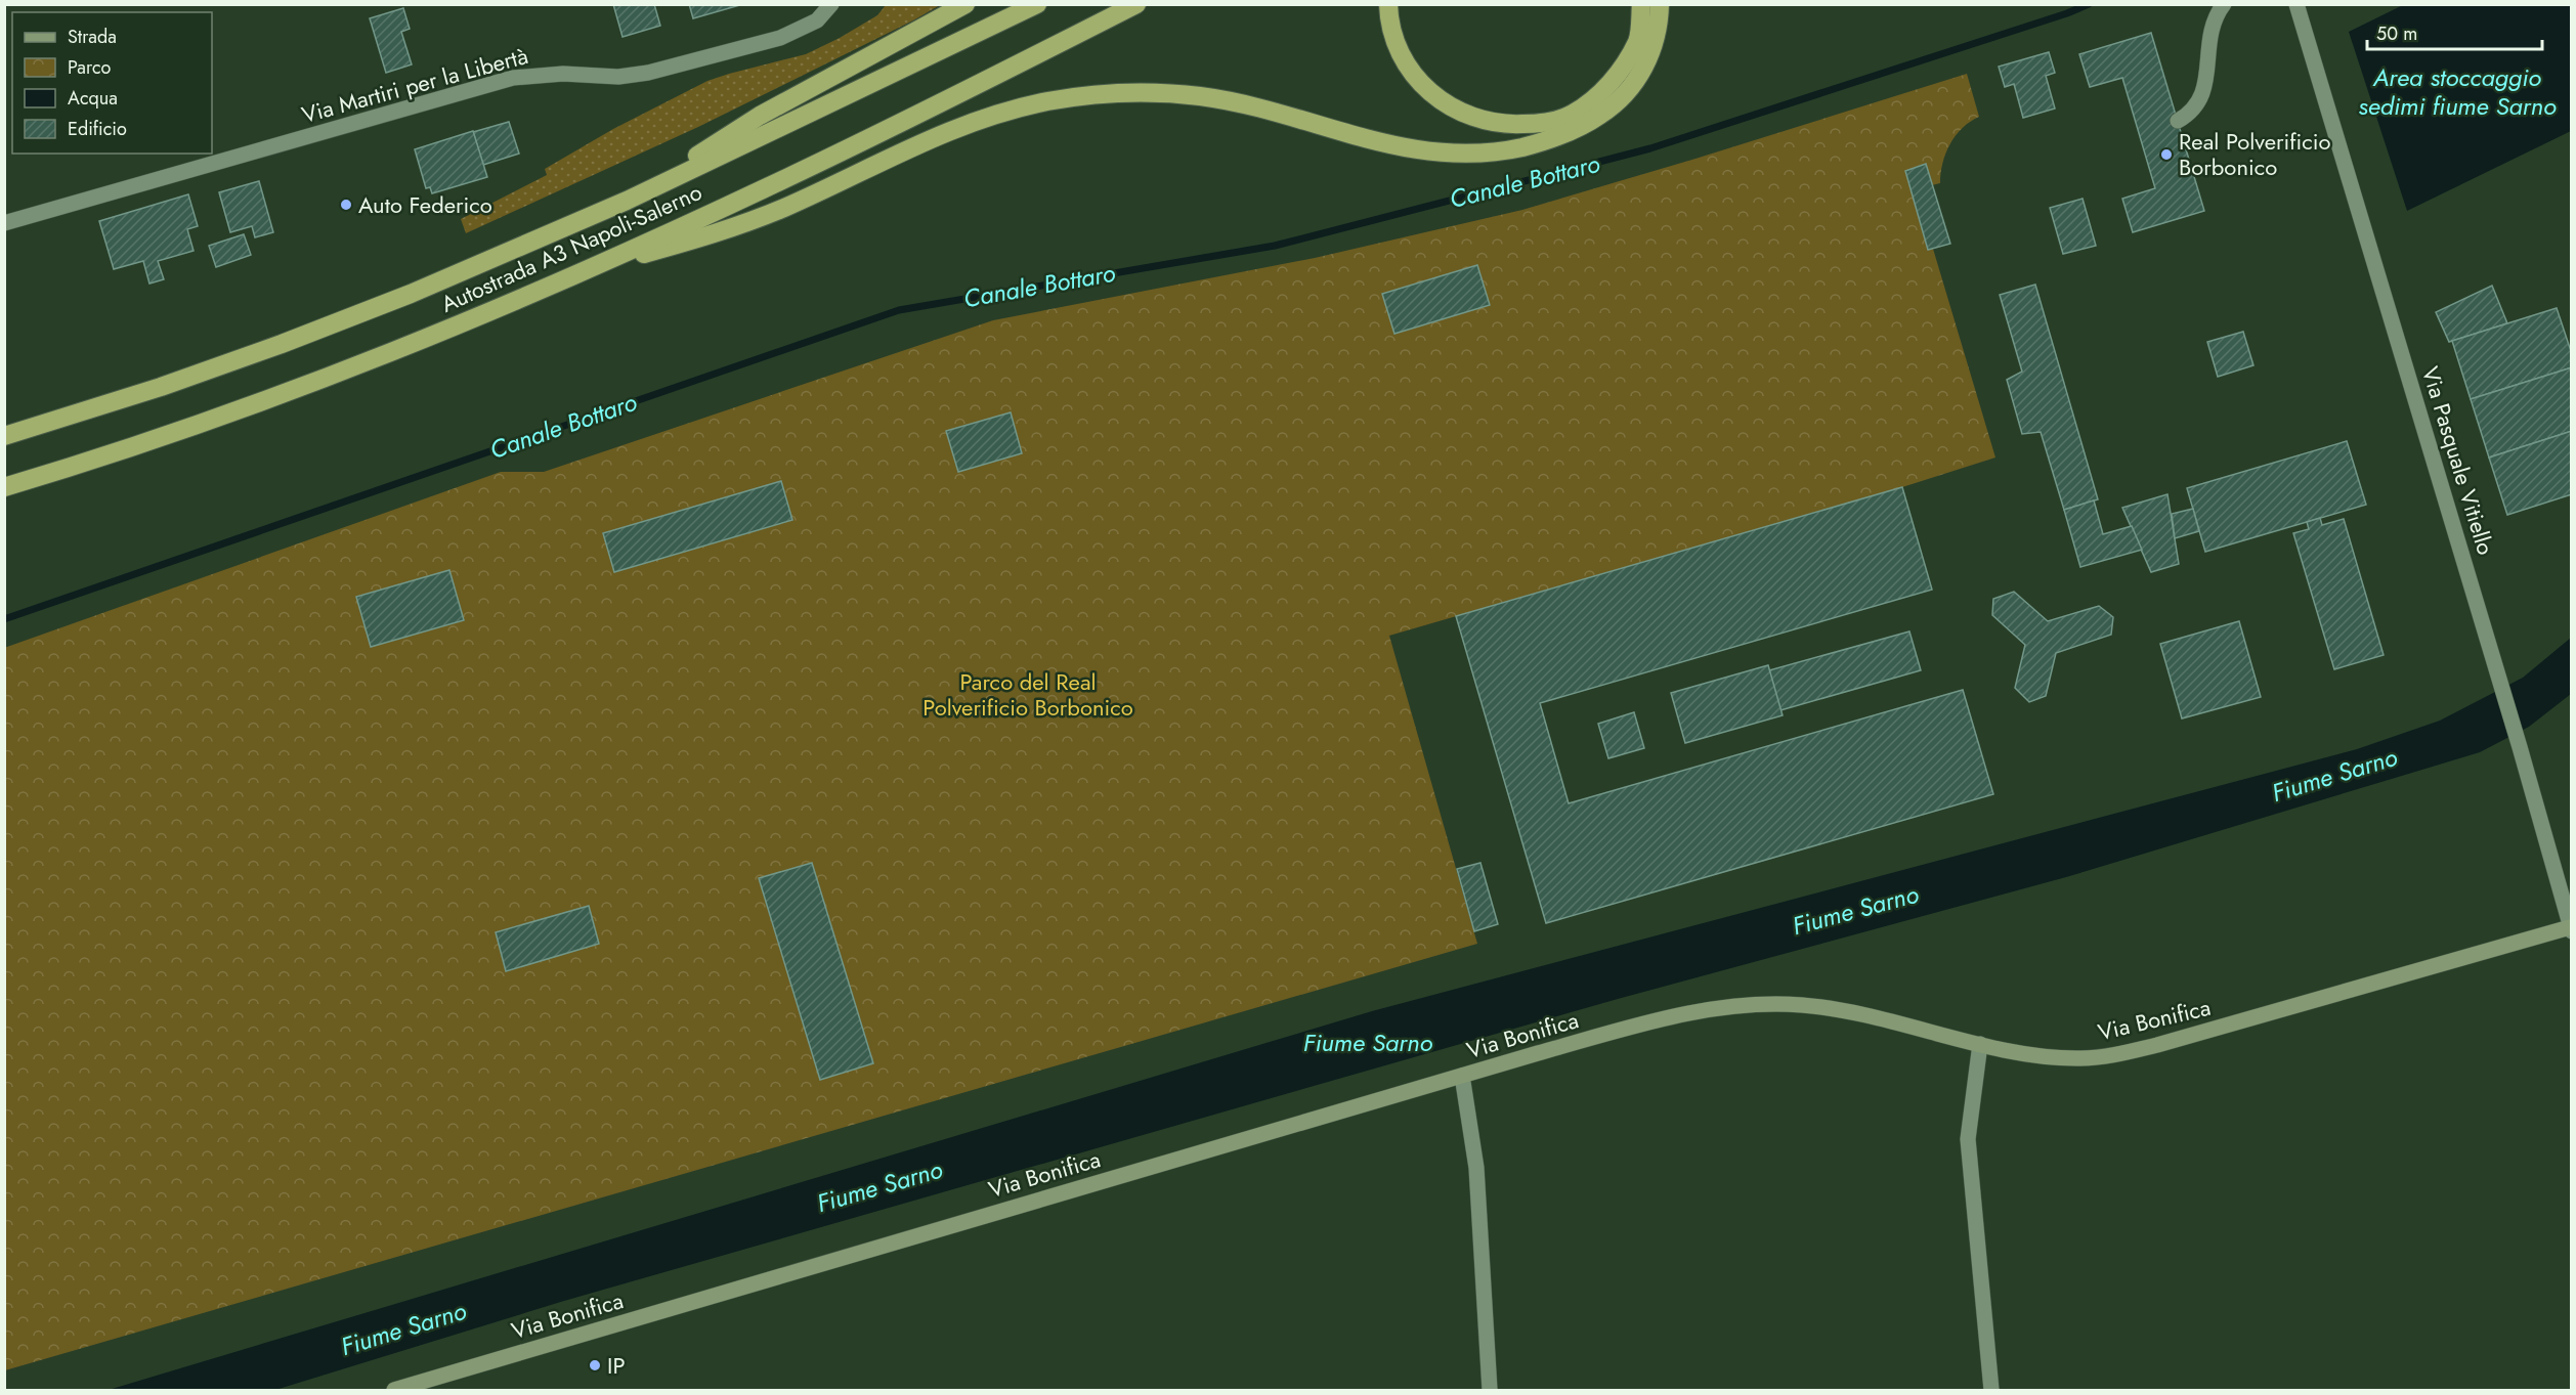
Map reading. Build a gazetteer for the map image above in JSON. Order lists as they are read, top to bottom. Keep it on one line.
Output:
{"streets":{"highway":["Autostrada A3 Napoli-Salerno"],"main road":["Via Bonifica"],"street":["Via Martiri per la Libertà","Via Pasquale Vitiello"]},"crossings":[["Via Pasquale Vitiello","Via Bonifica"]],"water":["Area stoccaggio sedimi fiume Sarno","Canale Bottaro","Fiume Sarno"],"parks":["Parco del Real Polverificio Borbonico"],"places":["Real Polverificio Borbonico","Auto Federico","IP"],"legend":["Strada","Parco","Acqua","Edificio"],"scale_bar":"50 m"}
